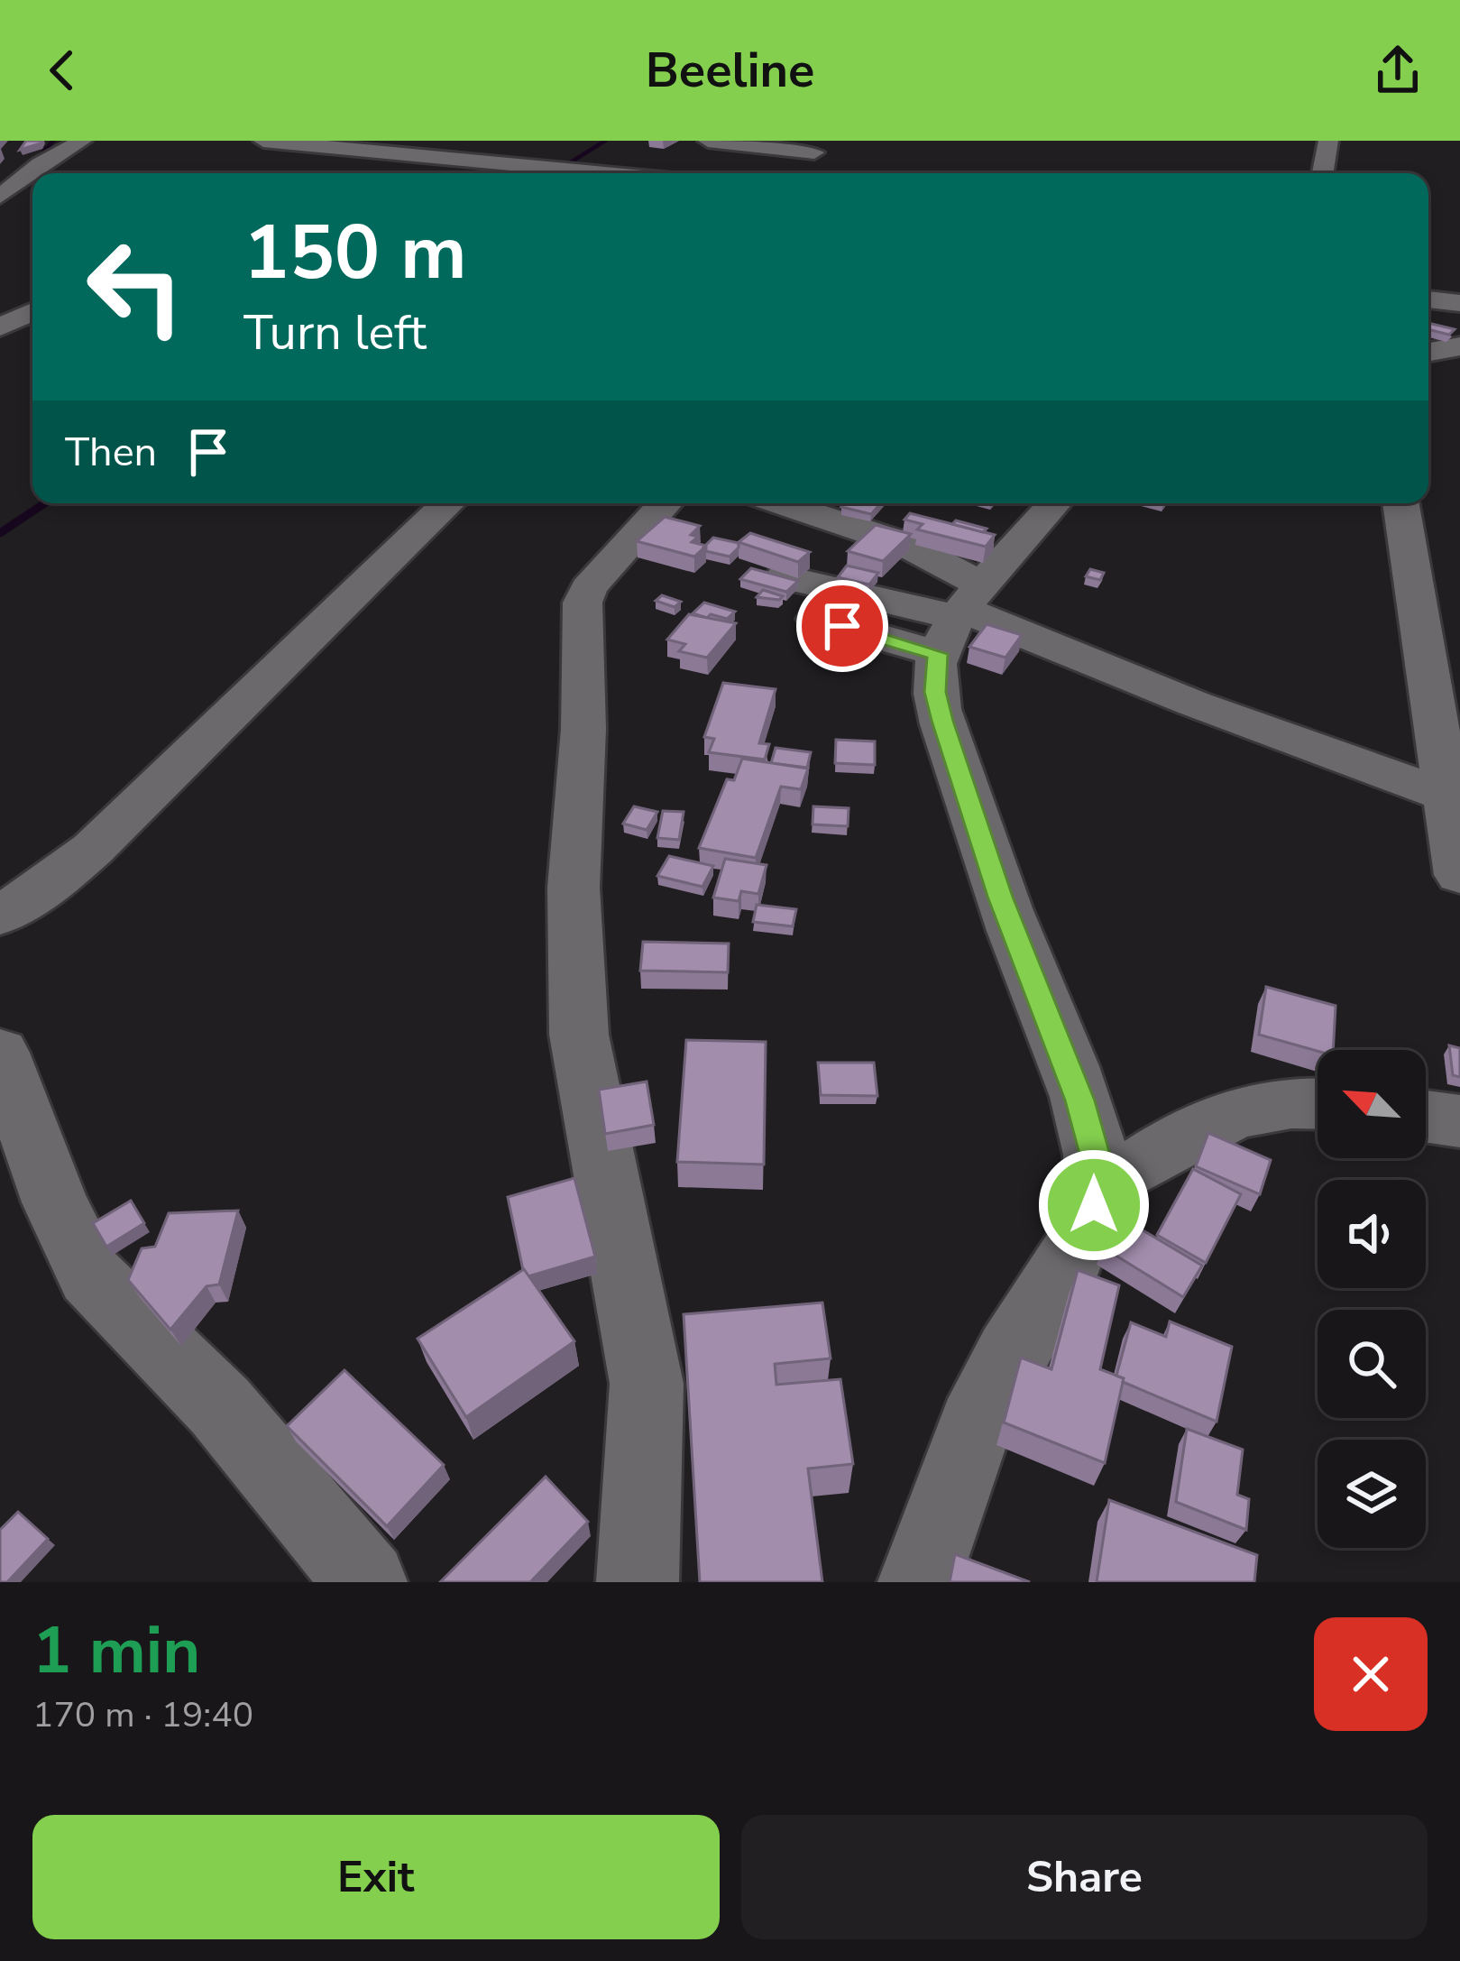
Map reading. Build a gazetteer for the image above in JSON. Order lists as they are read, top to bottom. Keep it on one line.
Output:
{"north":"top left","page":{"header":"Beeline","turn":["150 m","Turn left"],"then":"Then","heading":["1 min","170 m · 19:40"],"buttons":["Exit","Share"]}}
